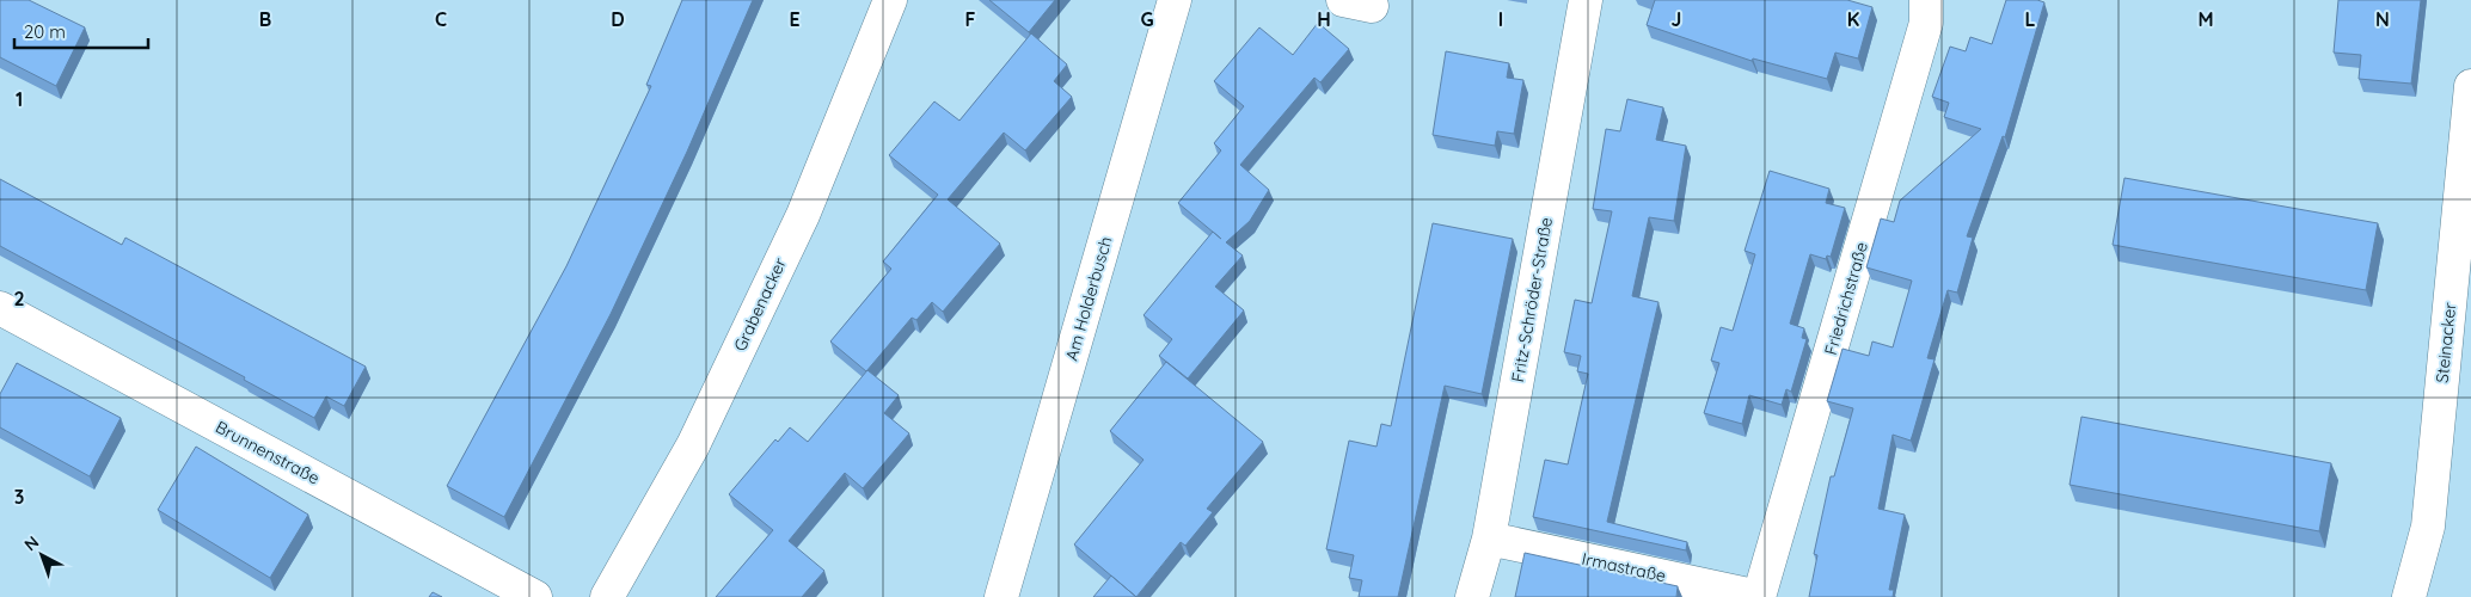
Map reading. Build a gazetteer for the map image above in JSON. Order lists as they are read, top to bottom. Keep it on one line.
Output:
{"streets":{"street":["Am Holderbusch","Friedrichstraße","Fritz-Schröder-Straße","Grabenacker","Steinacker","Brunnenstraße","Irmastraße"]},"crossings":[["Friedrichstraße","Irmastraße"],["Fritz-Schröder-Straße","Irmastraße"]],"scale_bar":"20 m","north":"top left","grid":{"columns":["B","C","D","E","F","G","H","I","J","K","L","M","N"],"rows":["1","2","3"]}}
